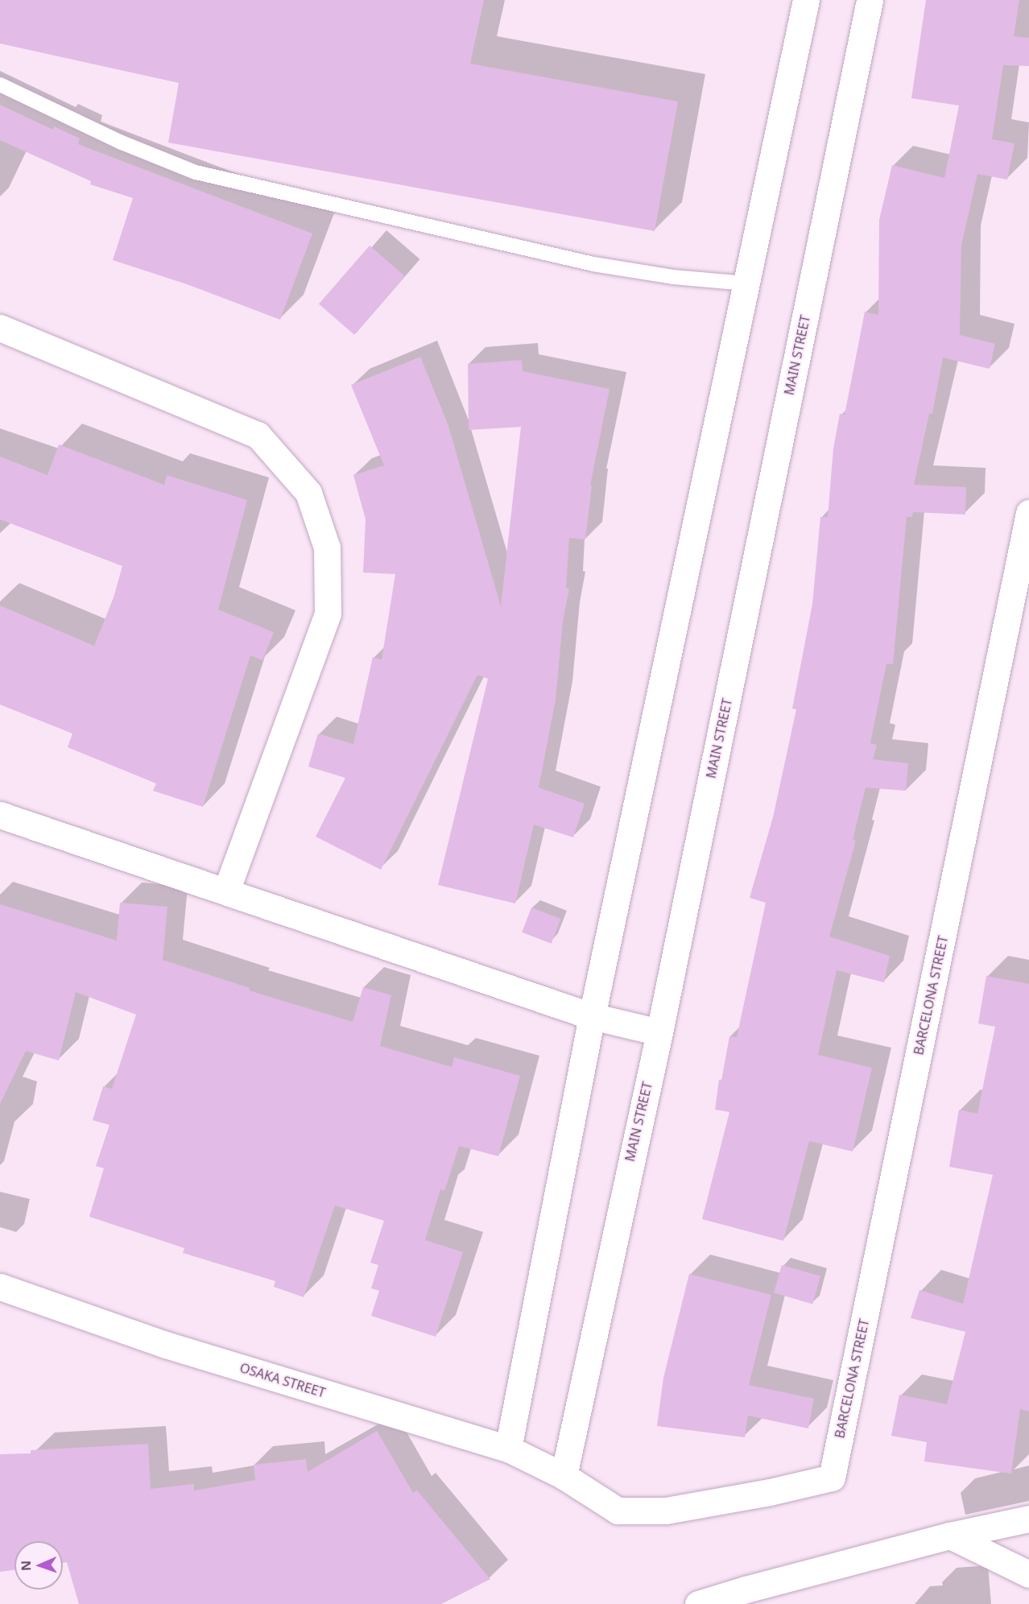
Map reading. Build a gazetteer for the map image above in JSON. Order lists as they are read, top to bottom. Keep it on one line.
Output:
{"streets":{"street":["MAIN STREET","BARCELONA STREET","OSAKA STREET"]},"crossings":[["MAIN STREET","OSAKA STREET"],["BARCELONA STREET","OSAKA STREET"]],"north":"left"}
